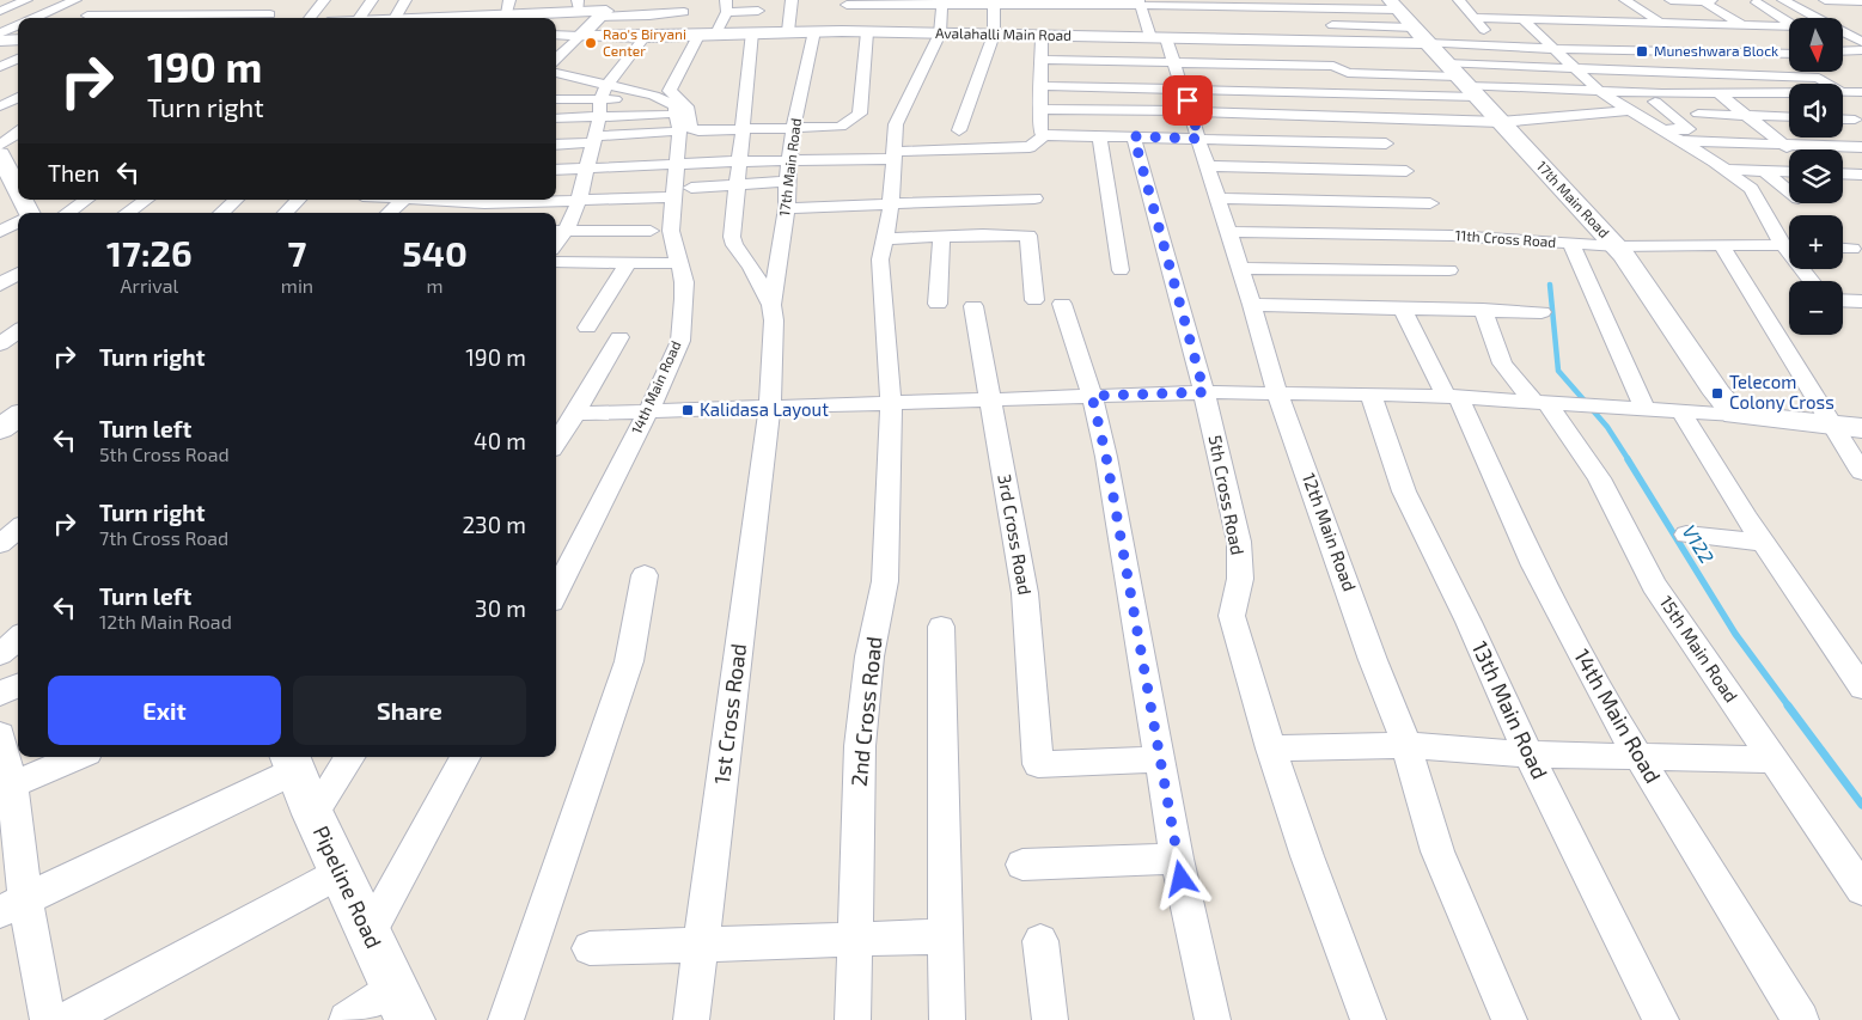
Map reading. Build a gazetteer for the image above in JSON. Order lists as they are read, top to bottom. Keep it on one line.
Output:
{"streets":{"street":["Avalahalli Main Road","17th Main Road","11th Cross Road","14th Main Road","5th Cross Road","12th Main Road","3rd Cross Road","15th Main Road","13th Main Road","2nd Cross Road","1st Cross Road","Pipeline Road"]},"crossings":[["Avalahalli Main Road","17th Main Road"],["Avalahalli Main Road","12th Main Road"],["Avalahalli Main Road","2nd Cross Road"],["17th Main Road","11th Cross Road"],["17th Main Road","1st Cross Road"],["11th Cross Road","12th Main Road"]],"water":["V122"],"places":{"other":["Rao's Biryani Center"],"transit":["Muneshwara Block","Telecom Colony Cross","Kalidasa Layout"]},"north":"bottom","page":{"map_buttons":["+","−"],"turn":["190 m","Turn right"],"then":"Then","eta":["17:26","Arrival","7","min","540","m"],"list":[{"name":"Turn right","value":"190 m"},{"name":"Turn left","note":"5th Cross Road","value":"40 m"},{"name":"Turn right","note":"7th Cross Road","value":"230 m"},{"name":"Turn left","note":"12th Main Road","value":"30 m"}],"buttons":["Exit","Share"]}}
